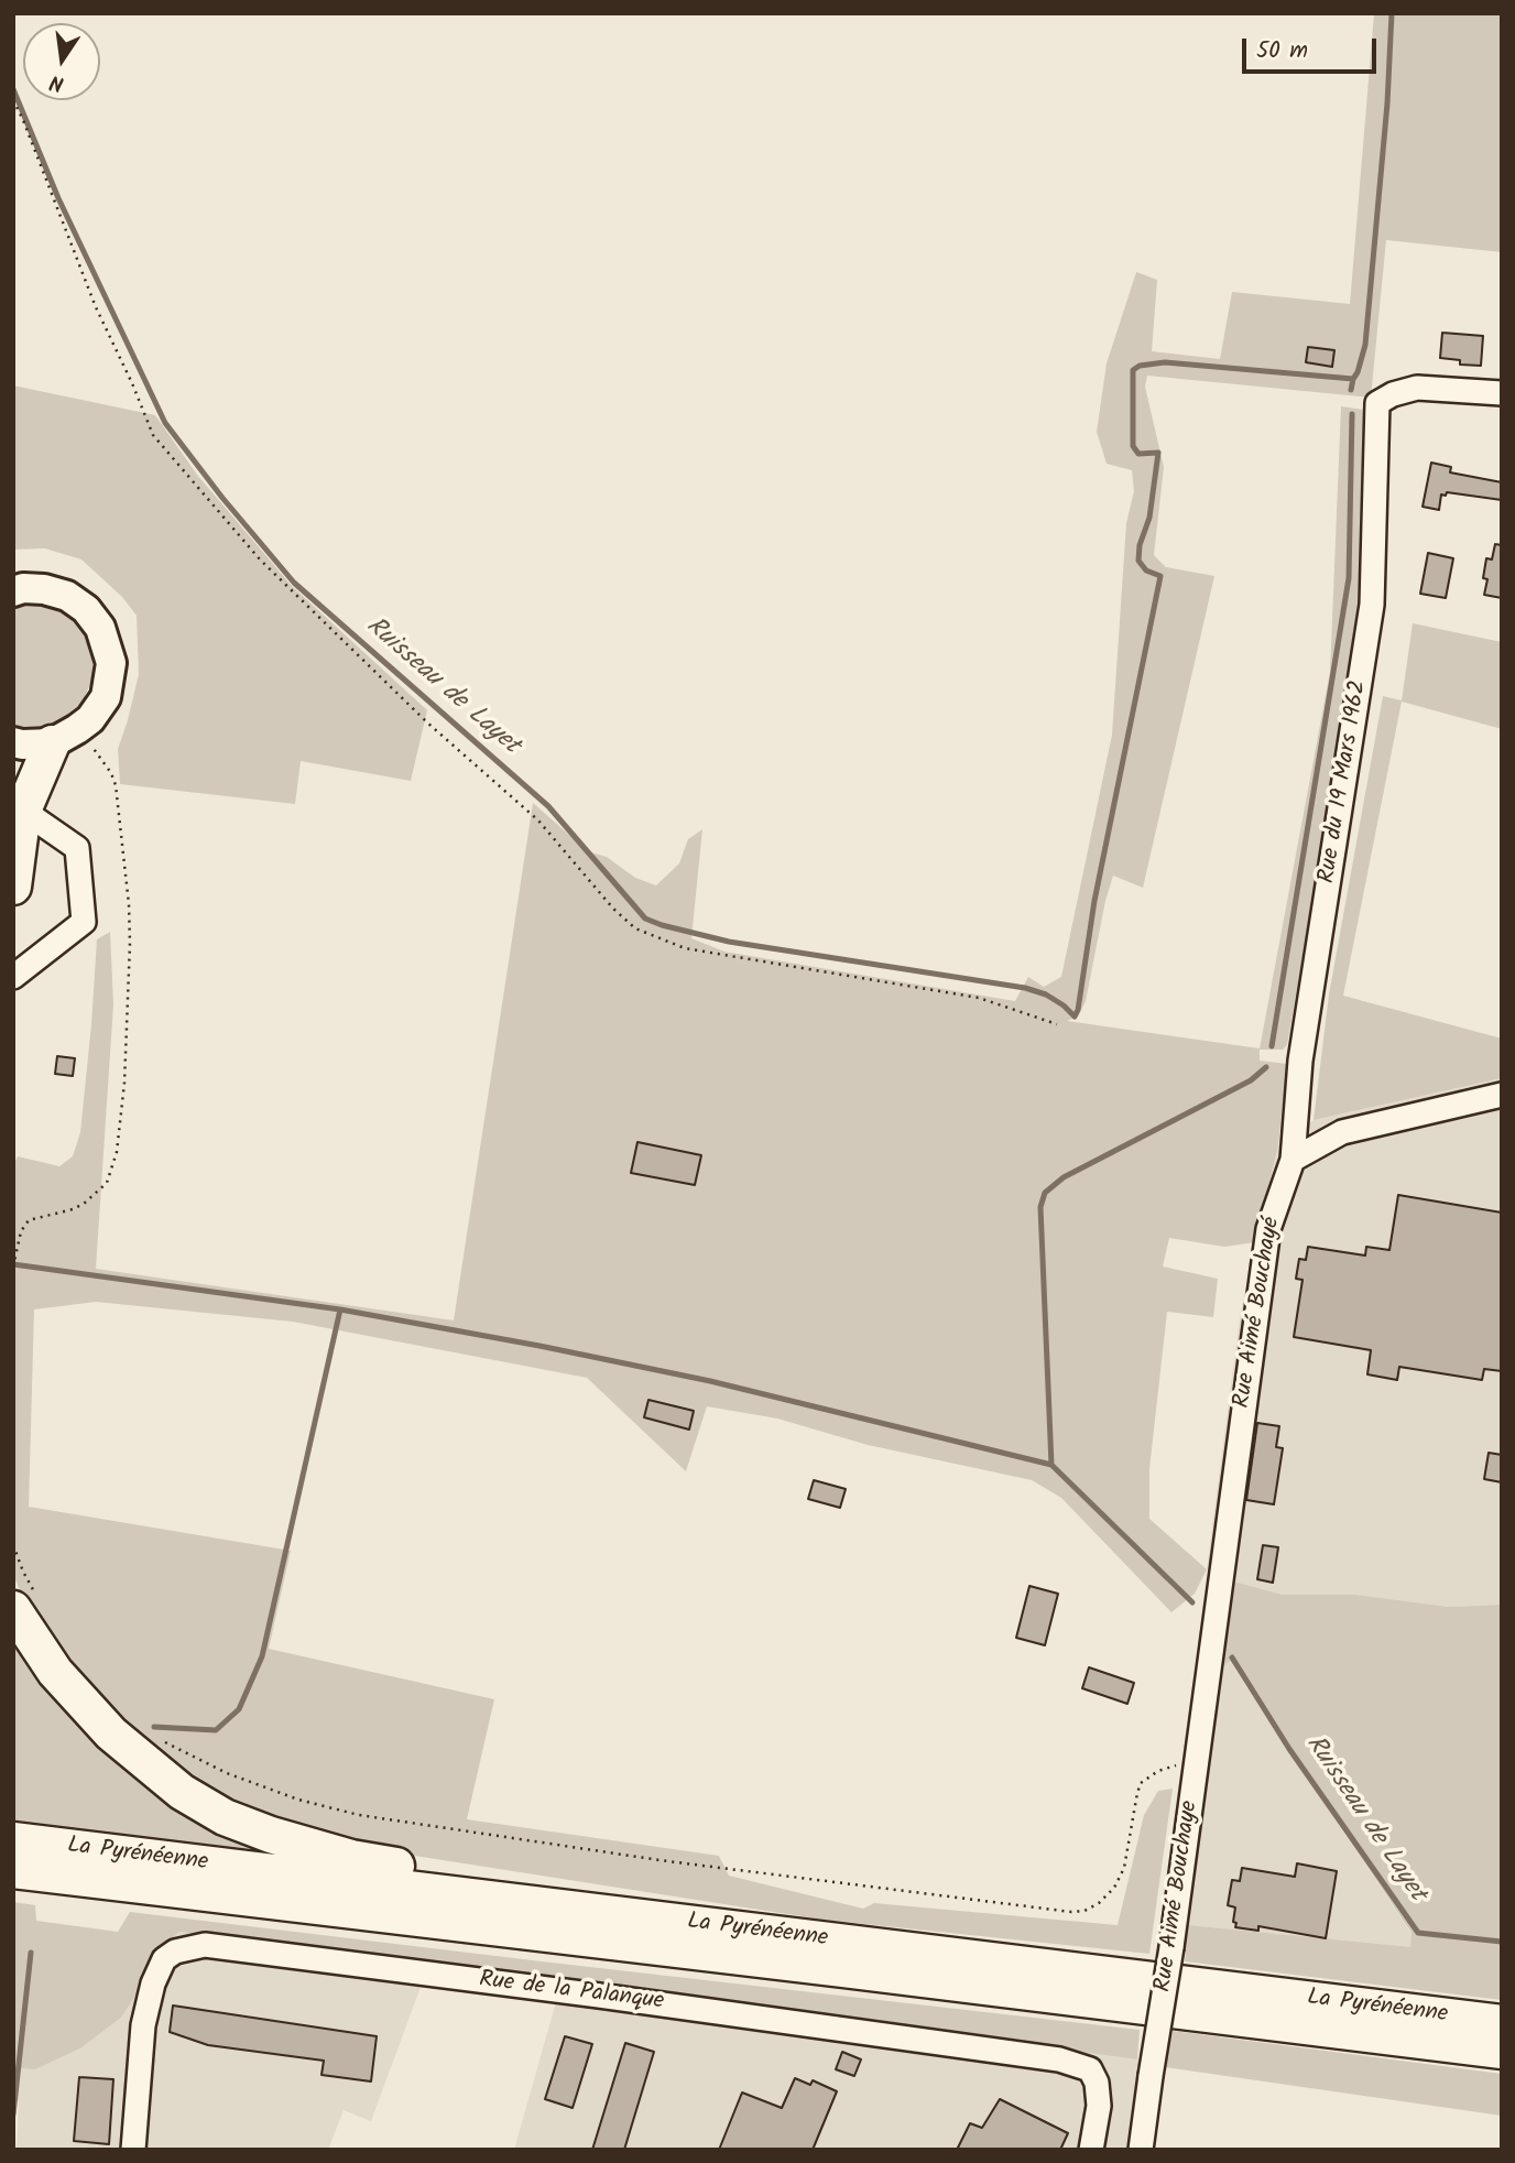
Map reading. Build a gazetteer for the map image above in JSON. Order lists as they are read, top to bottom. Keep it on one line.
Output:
{"streets":{"highway":["La Pyrénéenne"],"street":["Rue du 19 Mars 1962","Rue Aimé Bouchayé","Rue Aimé Bouchaye","Rue de la Palanque"]},"crossings":[["Rue du 19 Mars 1962","Rue Aimé Bouchayé"],["Rue Aimé Bouchayé","Rue Aimé Bouchaye"]],"water":["Ruisseau de Layet"],"scale_bar":"50 m","north":"bottom"}
